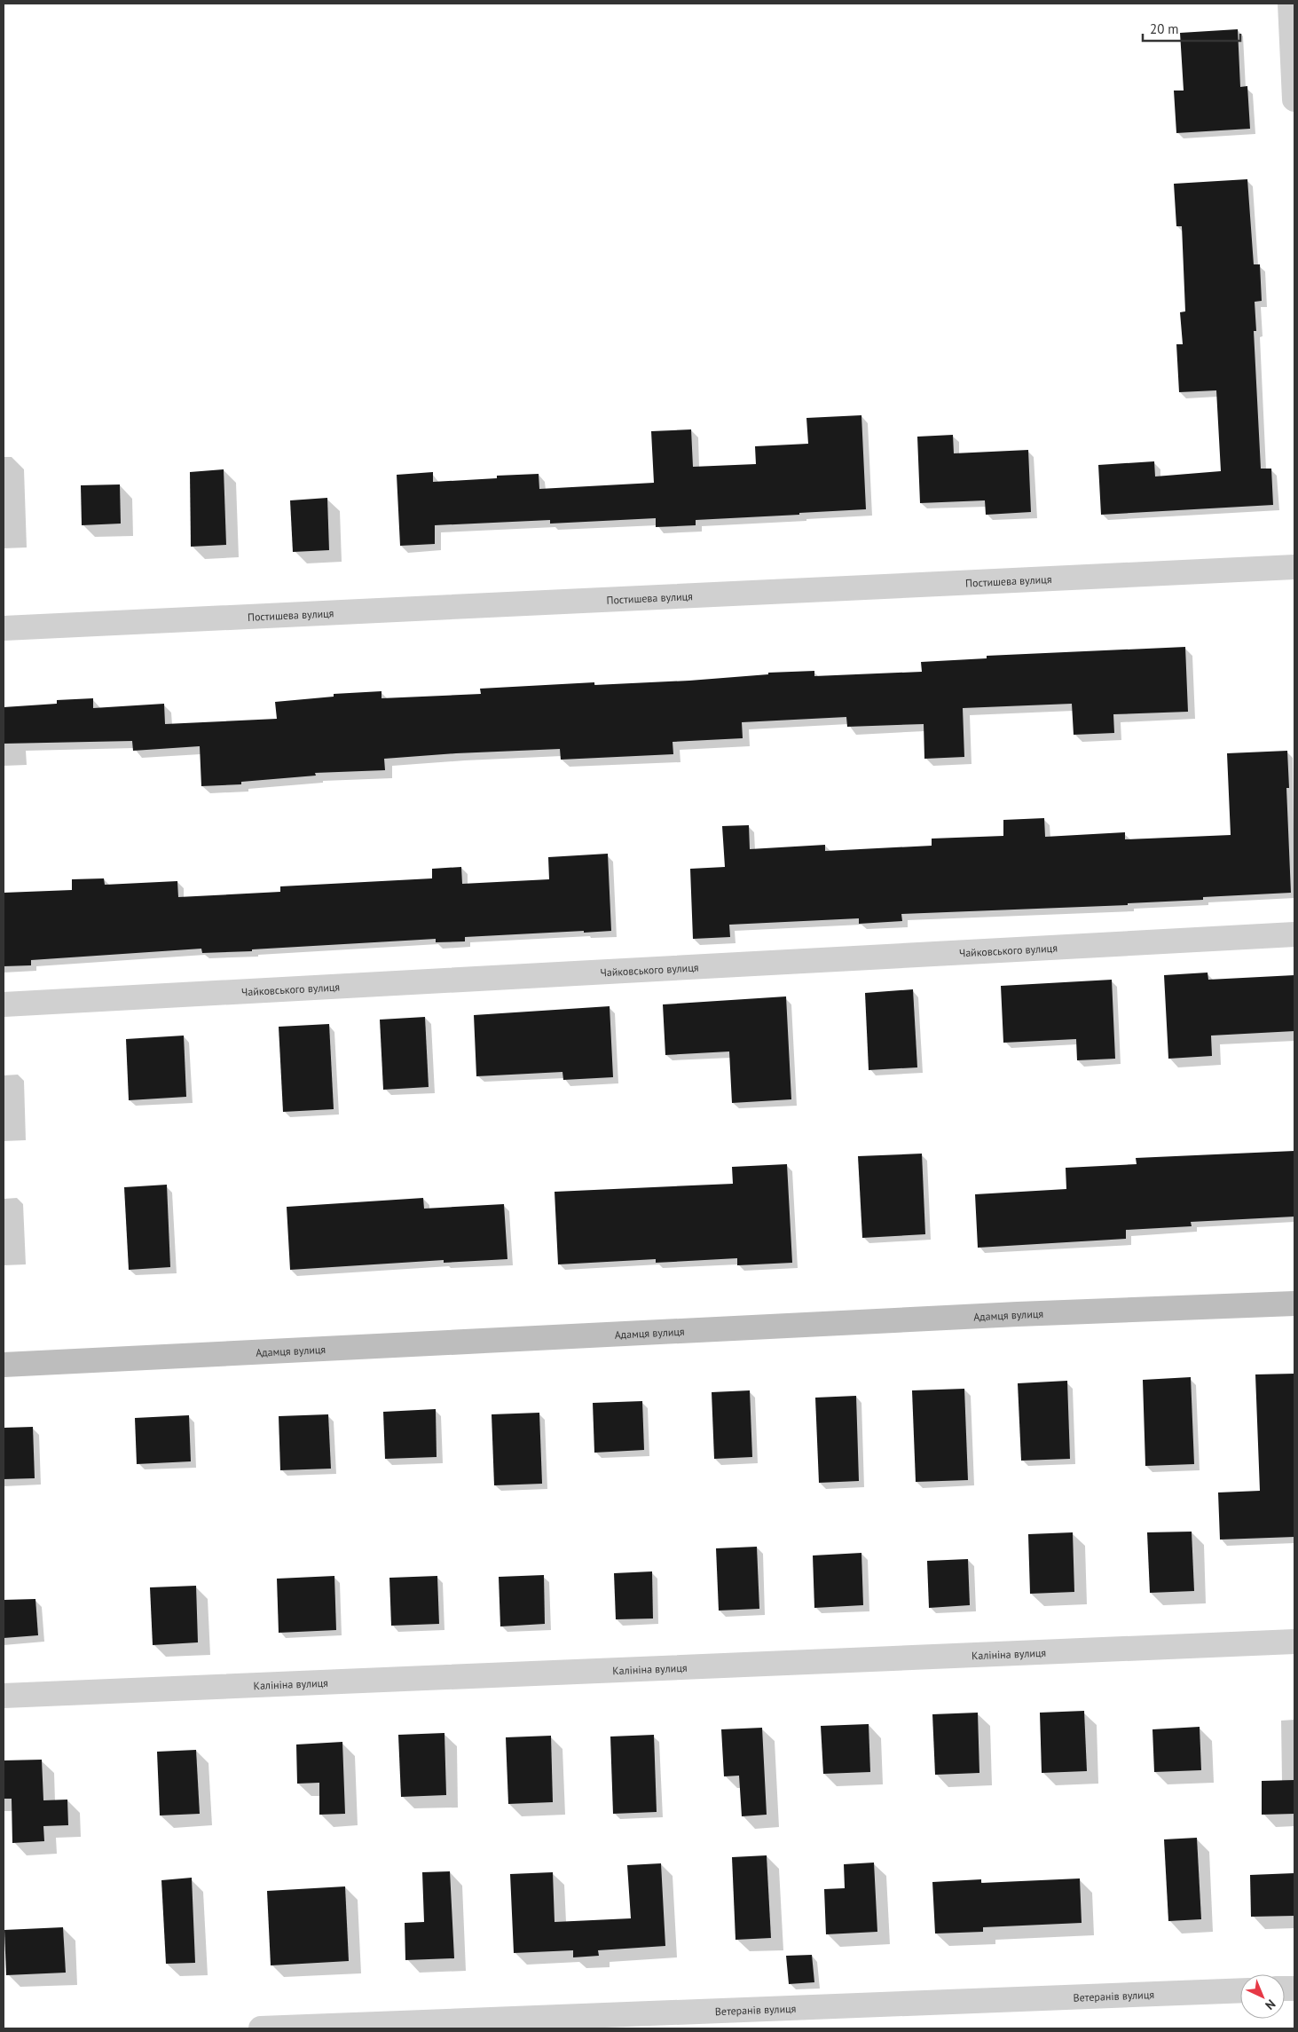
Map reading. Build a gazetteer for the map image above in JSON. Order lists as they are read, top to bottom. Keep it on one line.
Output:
{"streets":{"street":["Постишева вулиця","Чайковського вулиця","Адамця вулиця","Калініна вулиця","Ветеранів вулиця"]},"scale_bar":"20 m","north":"bottom right"}
